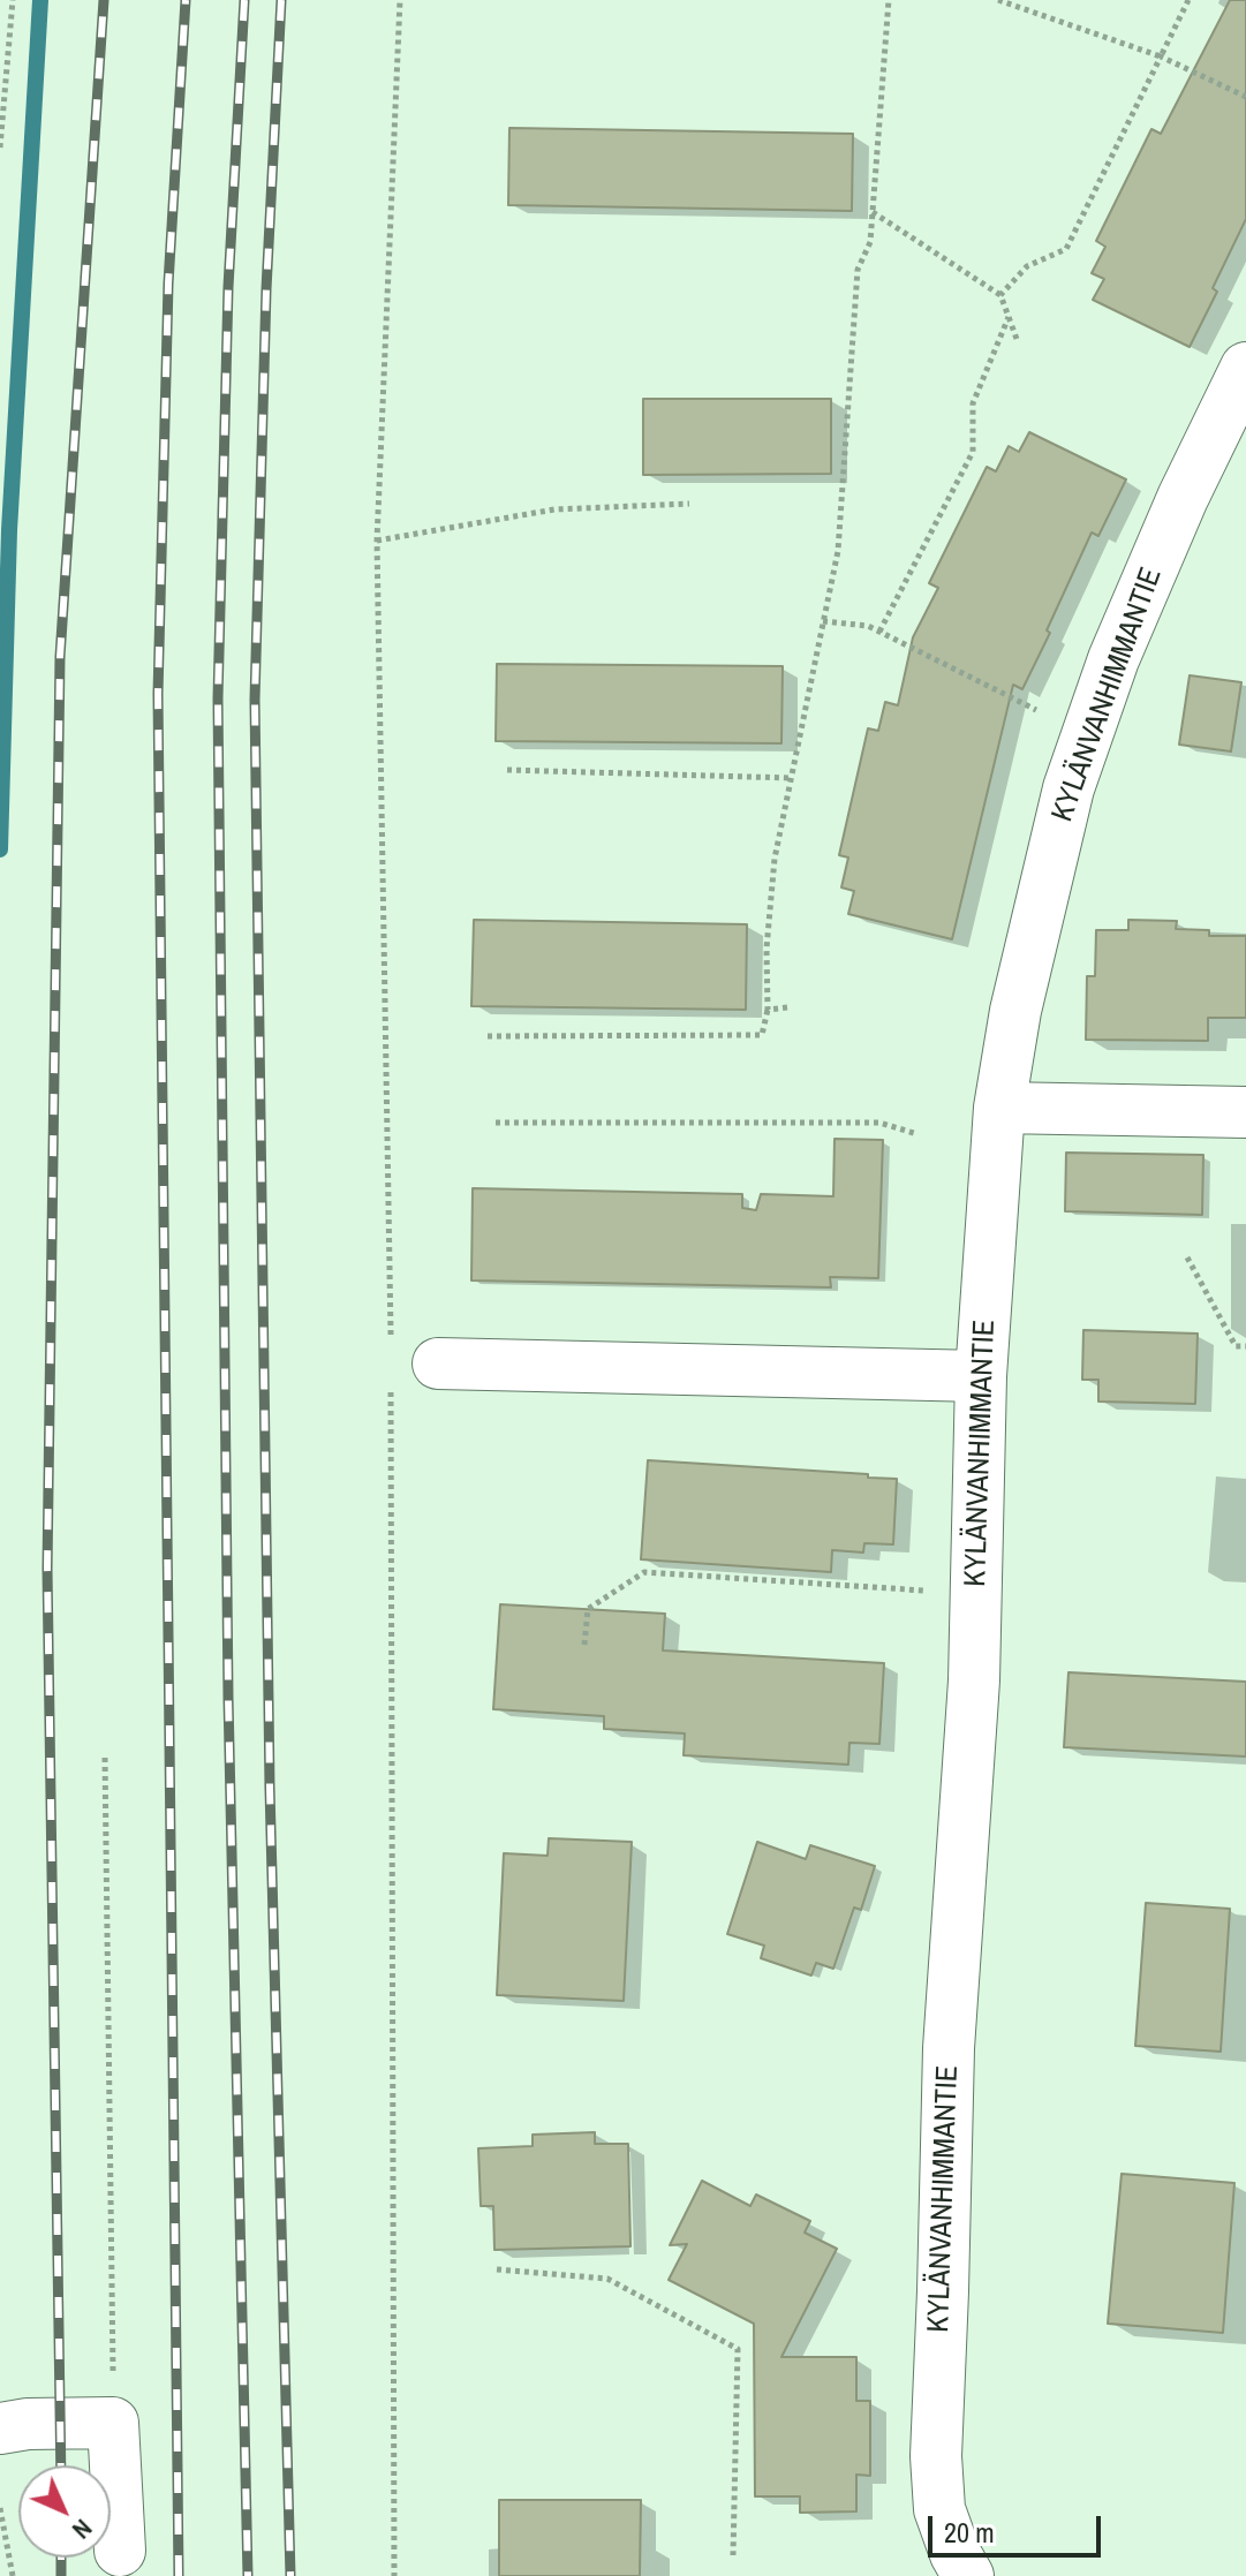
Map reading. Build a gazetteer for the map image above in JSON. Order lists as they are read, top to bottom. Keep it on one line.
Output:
{"streets":{"street":["KYLÄNVANHIMMANTIE"]},"scale_bar":"20 m","north":"bottom right"}
